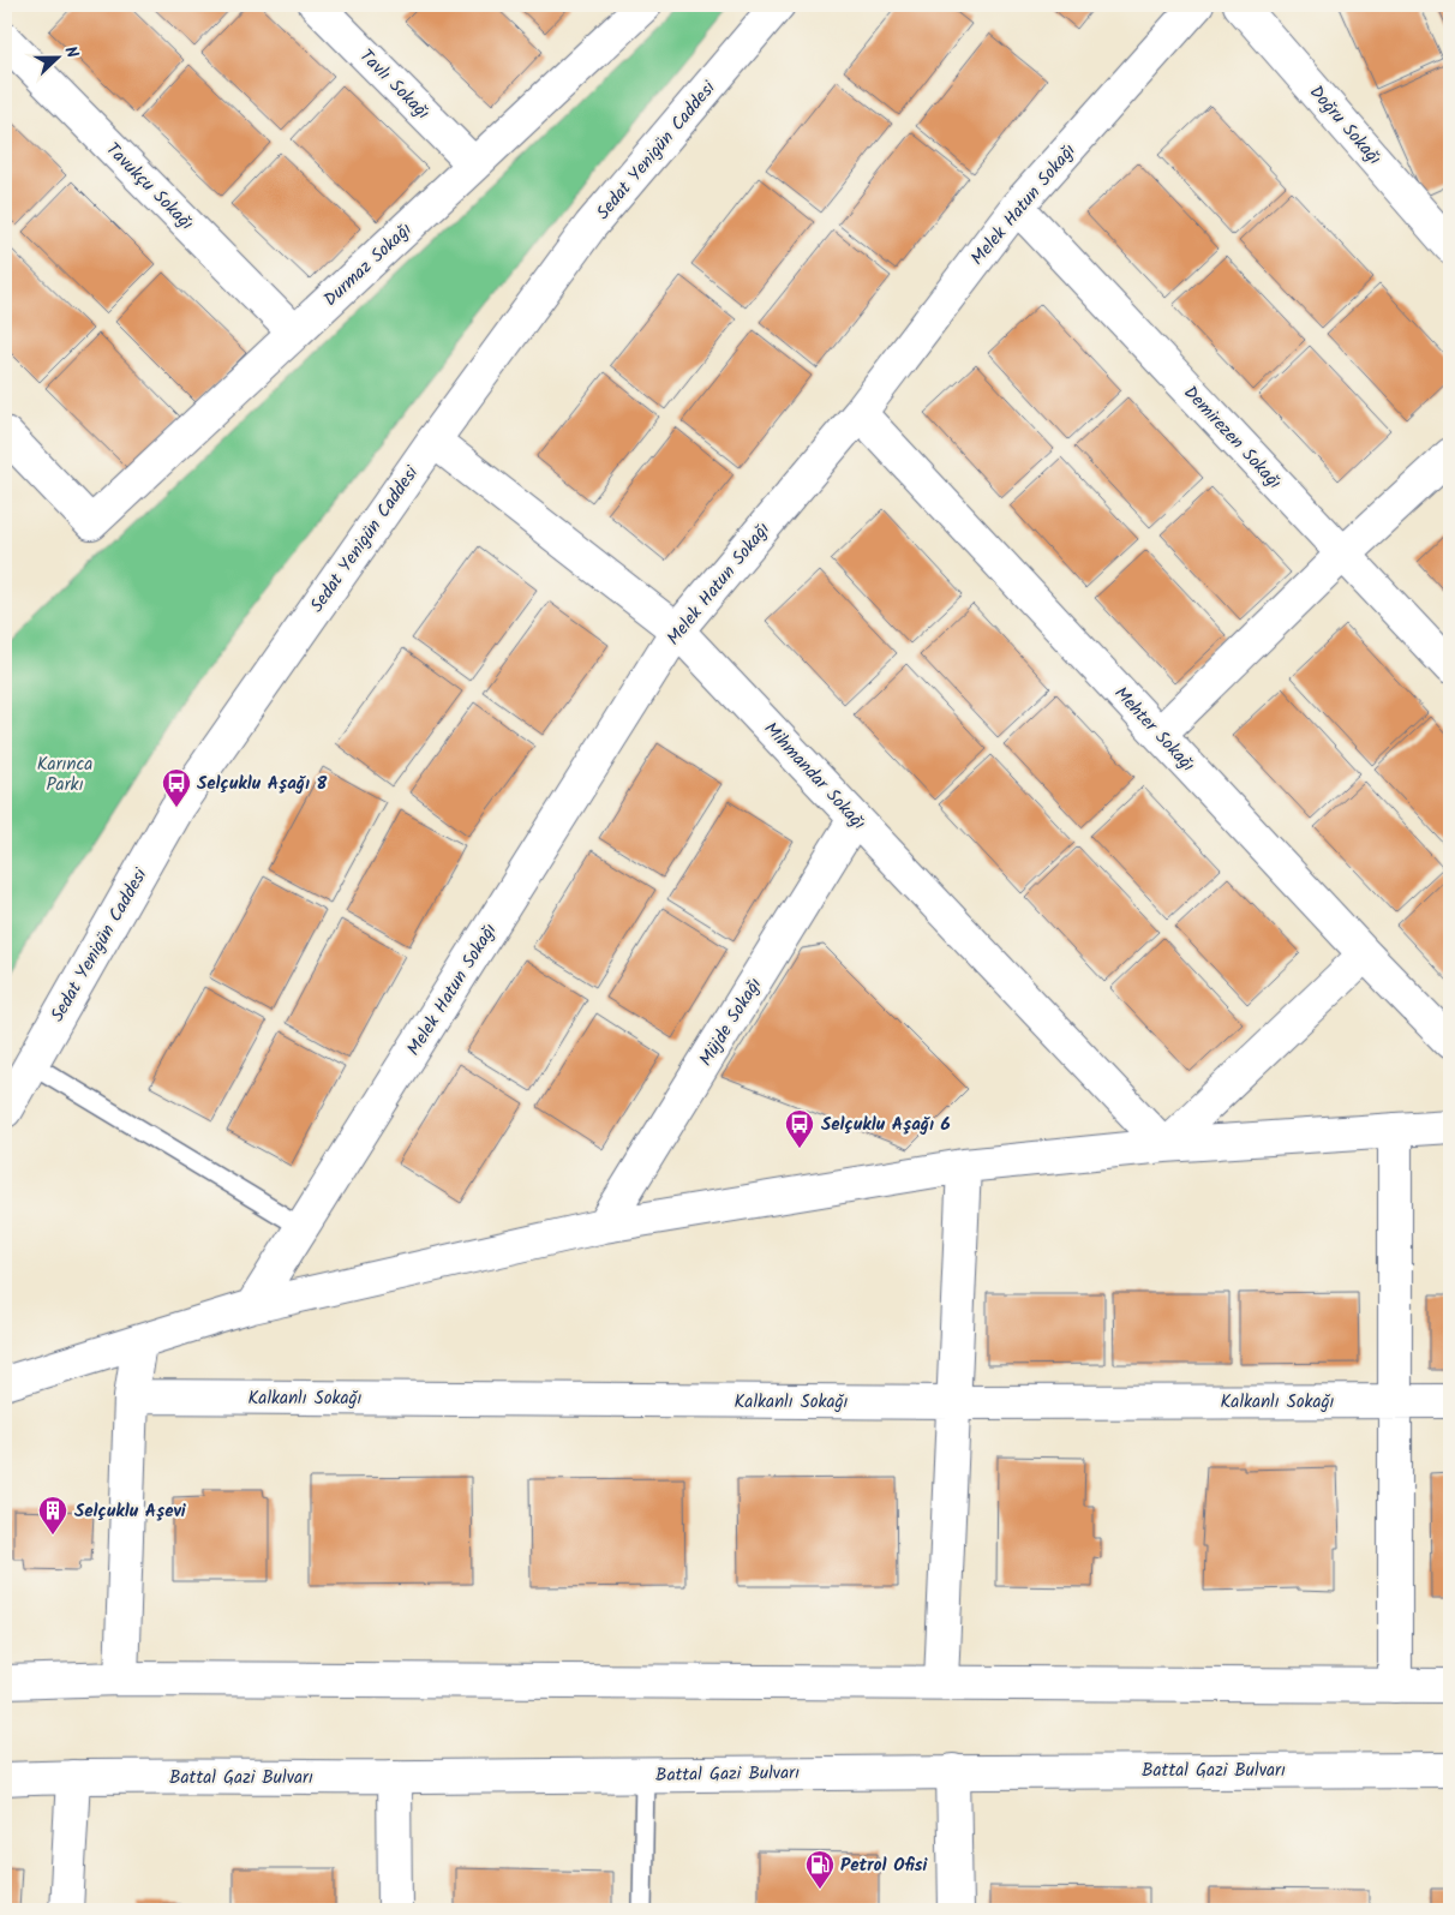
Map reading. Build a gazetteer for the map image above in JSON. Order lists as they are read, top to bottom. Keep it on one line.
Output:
{"streets":{"street":["Tavlı Sokağı","Doğru Sokağı","Sedat Yenigün Caddesi","Tavukçu Sokağı","Melek Hatun Sokağı","Durmaz Sokağı","Demirezen Sokağı","Mehter Sokağı","Mihmandar Sokağı","Müjde Sokağı","Kalkanlı Sokağı","Battal Gazi Bulvarı"]},"crossings":[["Tavlı Sokağı","Durmaz Sokağı"],["Sedat Yenigün Caddesi","Mihmandar Sokağı"],["Tavukçu Sokağı","Durmaz Sokağı"],["Melek Hatun Sokağı","Demirezen Sokağı"],["Melek Hatun Sokağı","Mehter Sokağı"],["Melek Hatun Sokağı","Mihmandar Sokağı"],["Mihmandar Sokağı","Müjde Sokağı"]],"parks":["Karınca Parkı"],"places":{"bus stop":["Selçuklu Aşağı 8","Selçuklu Aşağı 6"],"building":["Selçuklu Aşevi"],"fuel station":["Petrol Ofisi"]},"north":"right"}
